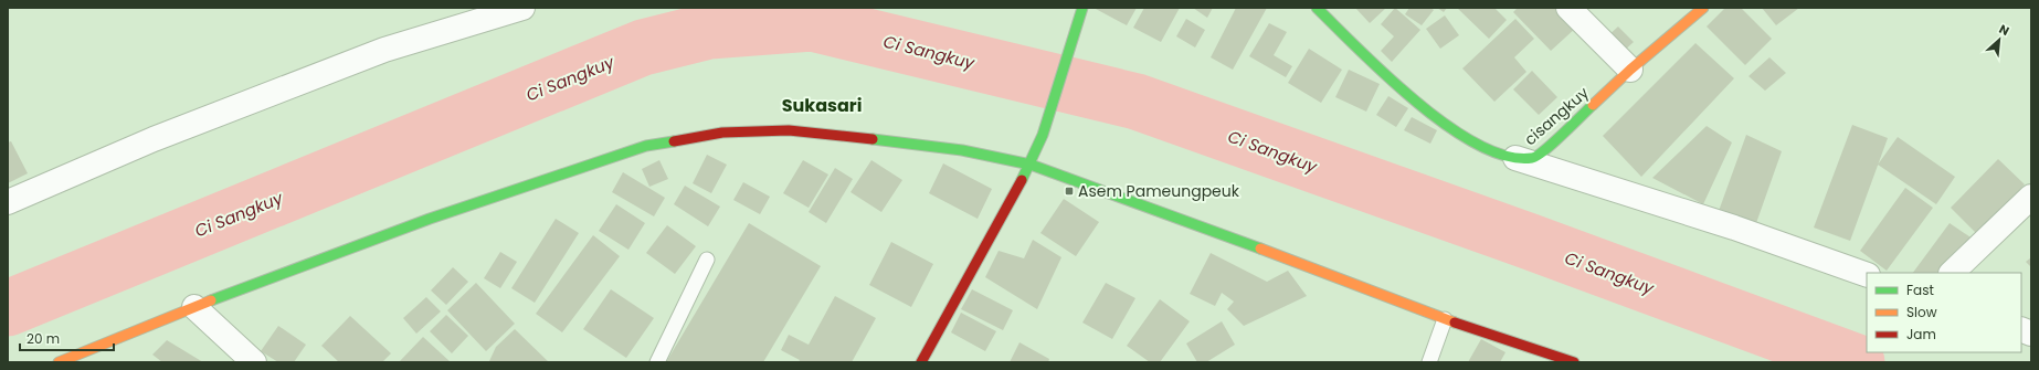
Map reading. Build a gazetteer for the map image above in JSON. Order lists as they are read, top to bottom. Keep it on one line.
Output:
{"streets":{"street":["cisangkuy"]},"districts":["Sukasari"],"water":["Ci Sangkuy"],"places":{"transit":["Asem Pameungpeuk"]},"legend":["Fast","Slow","Jam"],"scale_bar":"20 m","north":"top right"}
